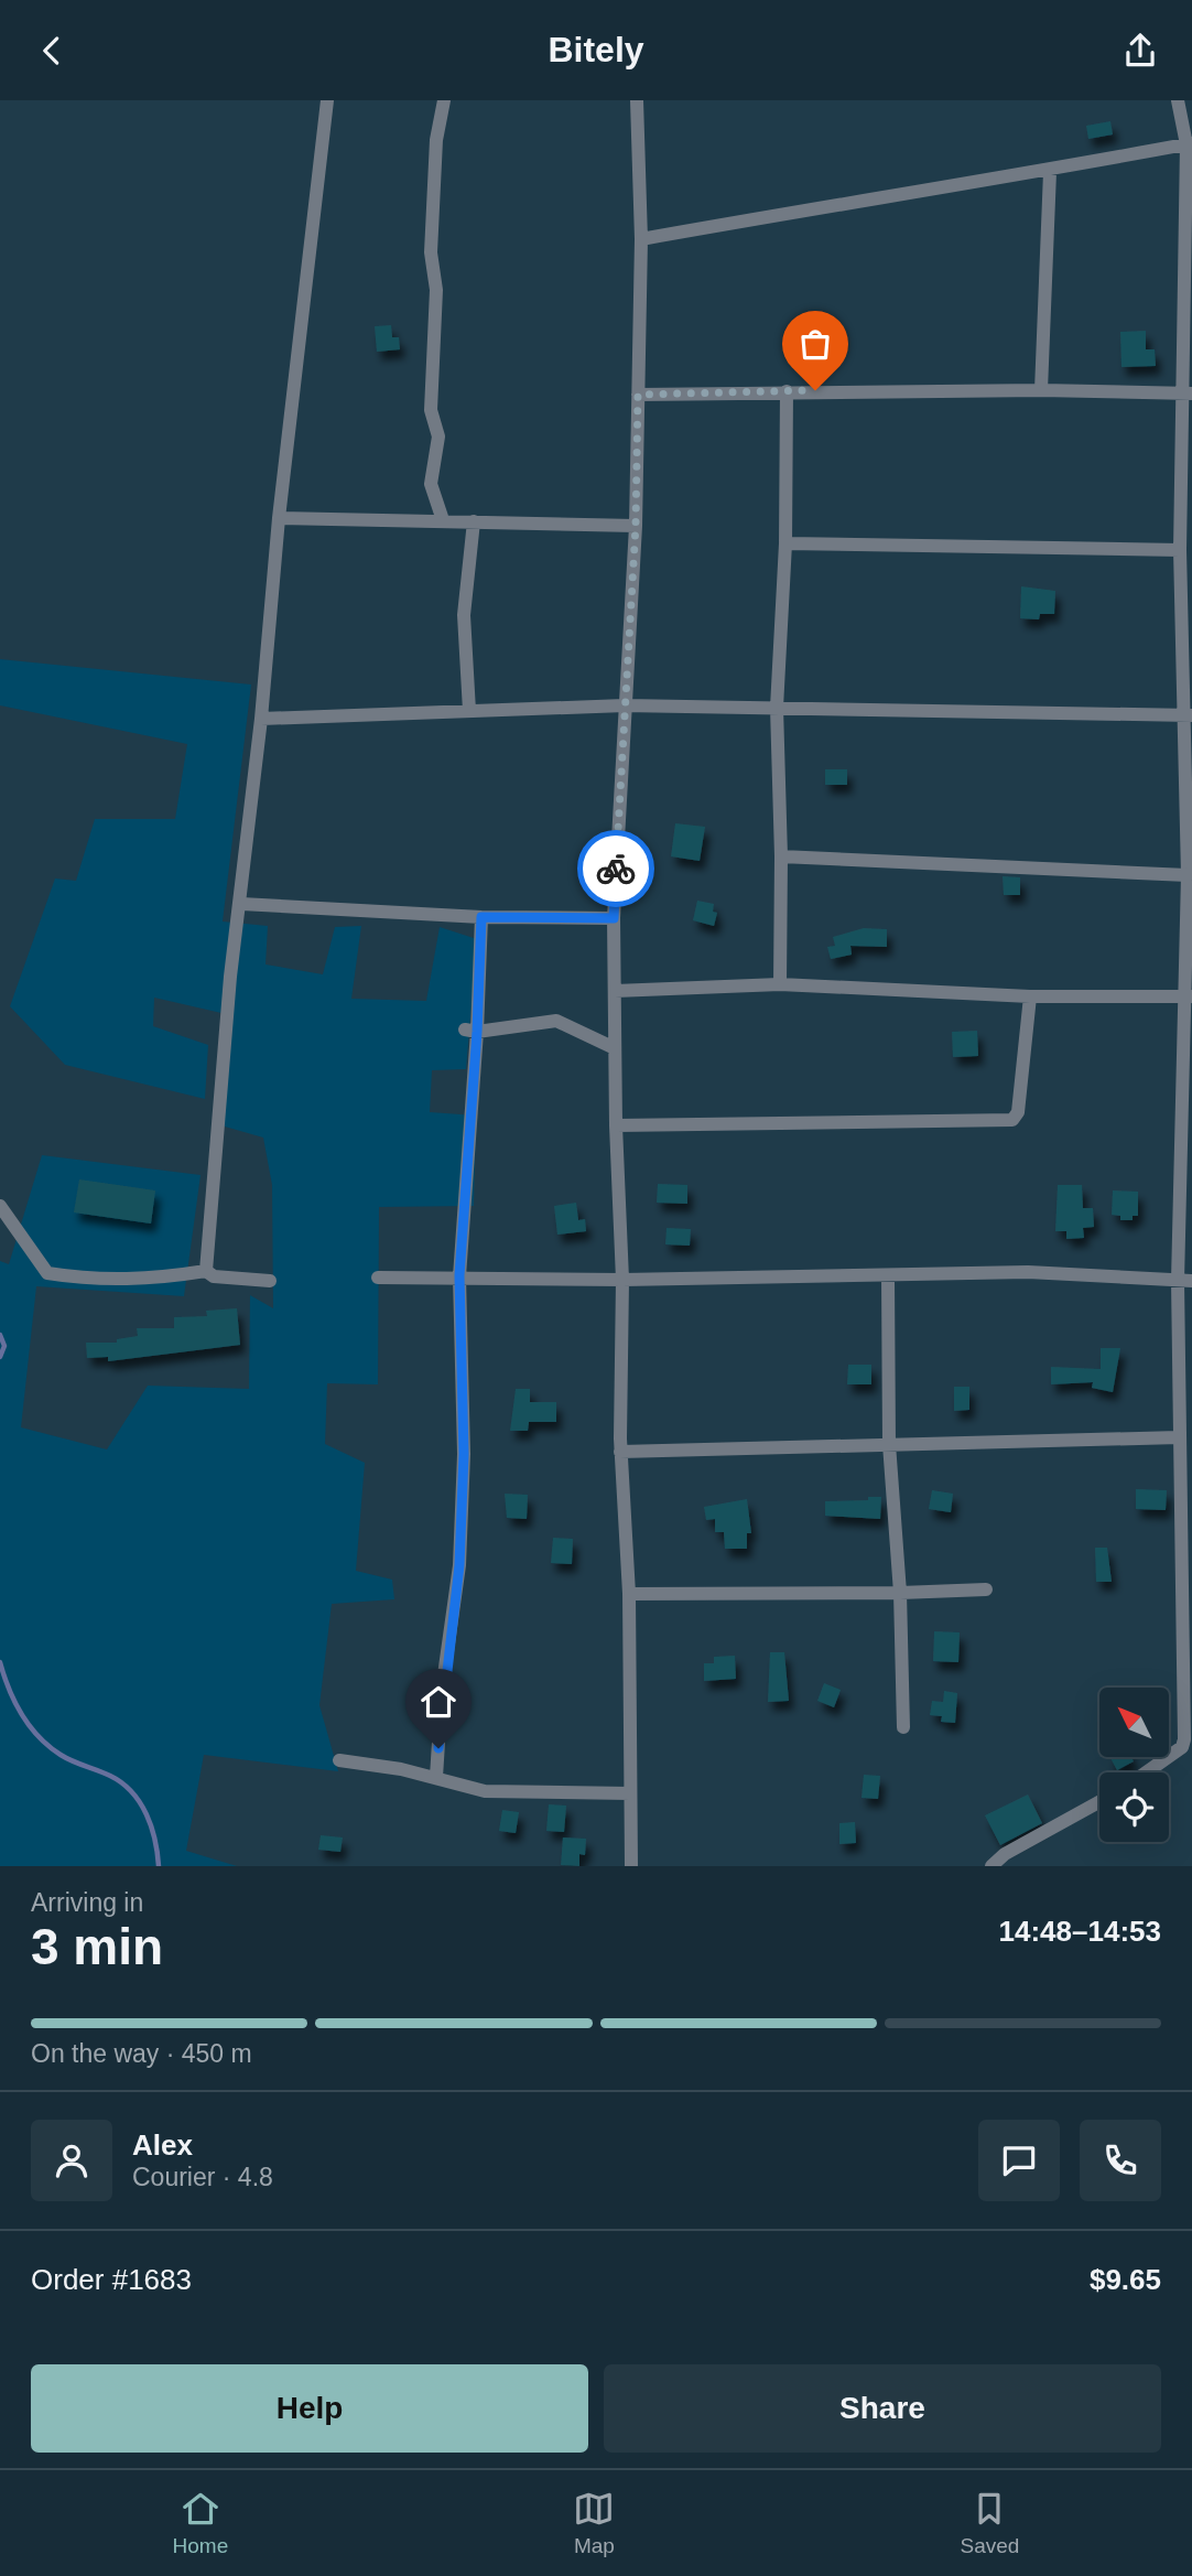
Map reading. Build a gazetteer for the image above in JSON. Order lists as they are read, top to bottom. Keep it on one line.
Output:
{"north":"top left","page":{"header":"Bitely","heading":["3 min","Arriving in","14:48–14:53"],"panel":["Alex","Courier · 4.8","Order #1683","$9.65"],"bar":"On the way · 450 m","buttons":["Help","Share"],"tabs":["Home","Map","Saved"]}}
